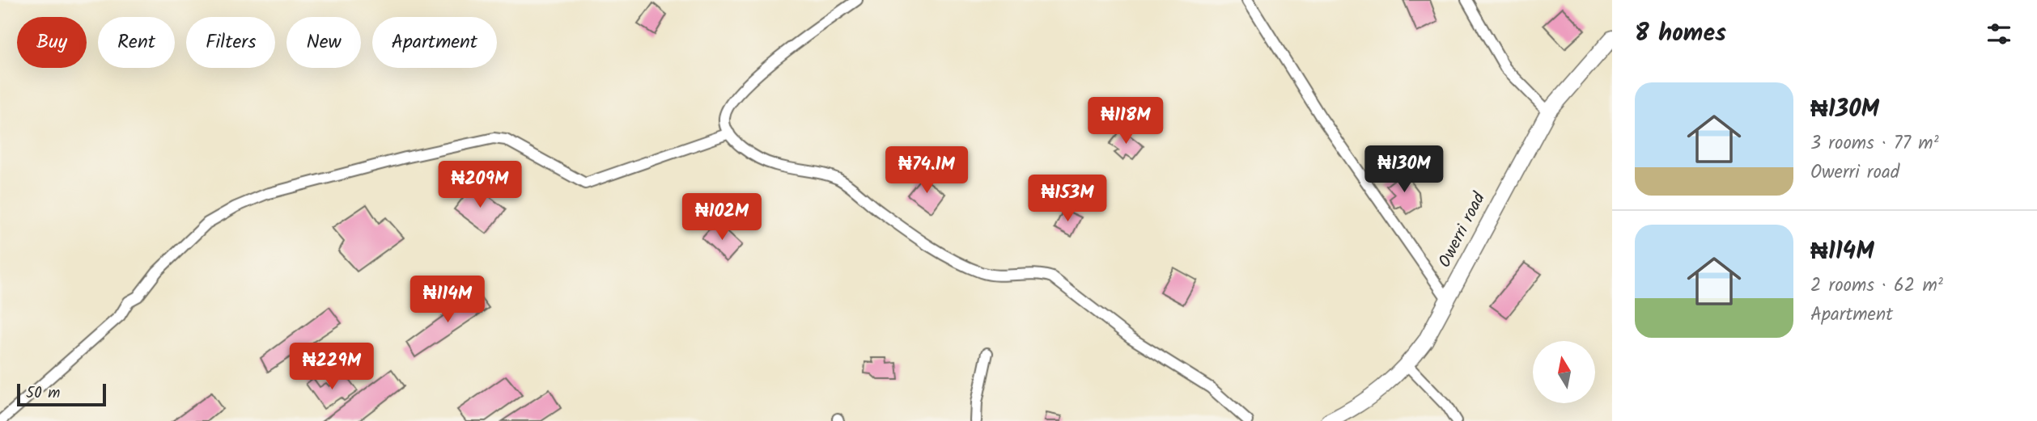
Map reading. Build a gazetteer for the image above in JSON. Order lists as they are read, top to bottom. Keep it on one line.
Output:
{"streets":{"main road":["Owerri road"]},"scale_bar":"50 m","north":"top","page":{"heading":"8 homes","chip":["Buy","Rent","Filters","New","Apartment"],"list":[{"name":"₦130M","note":"3 rooms · 77 m² · Owerri road"},{"name":"₦114M","note":"2 rooms · 62 m² · Apartment"}],"price":["₦118M","₦130M","₦74.1M","₦209M","₦153M","₦102M","₦114M","₦229M"],"scale":"50 m"}}
